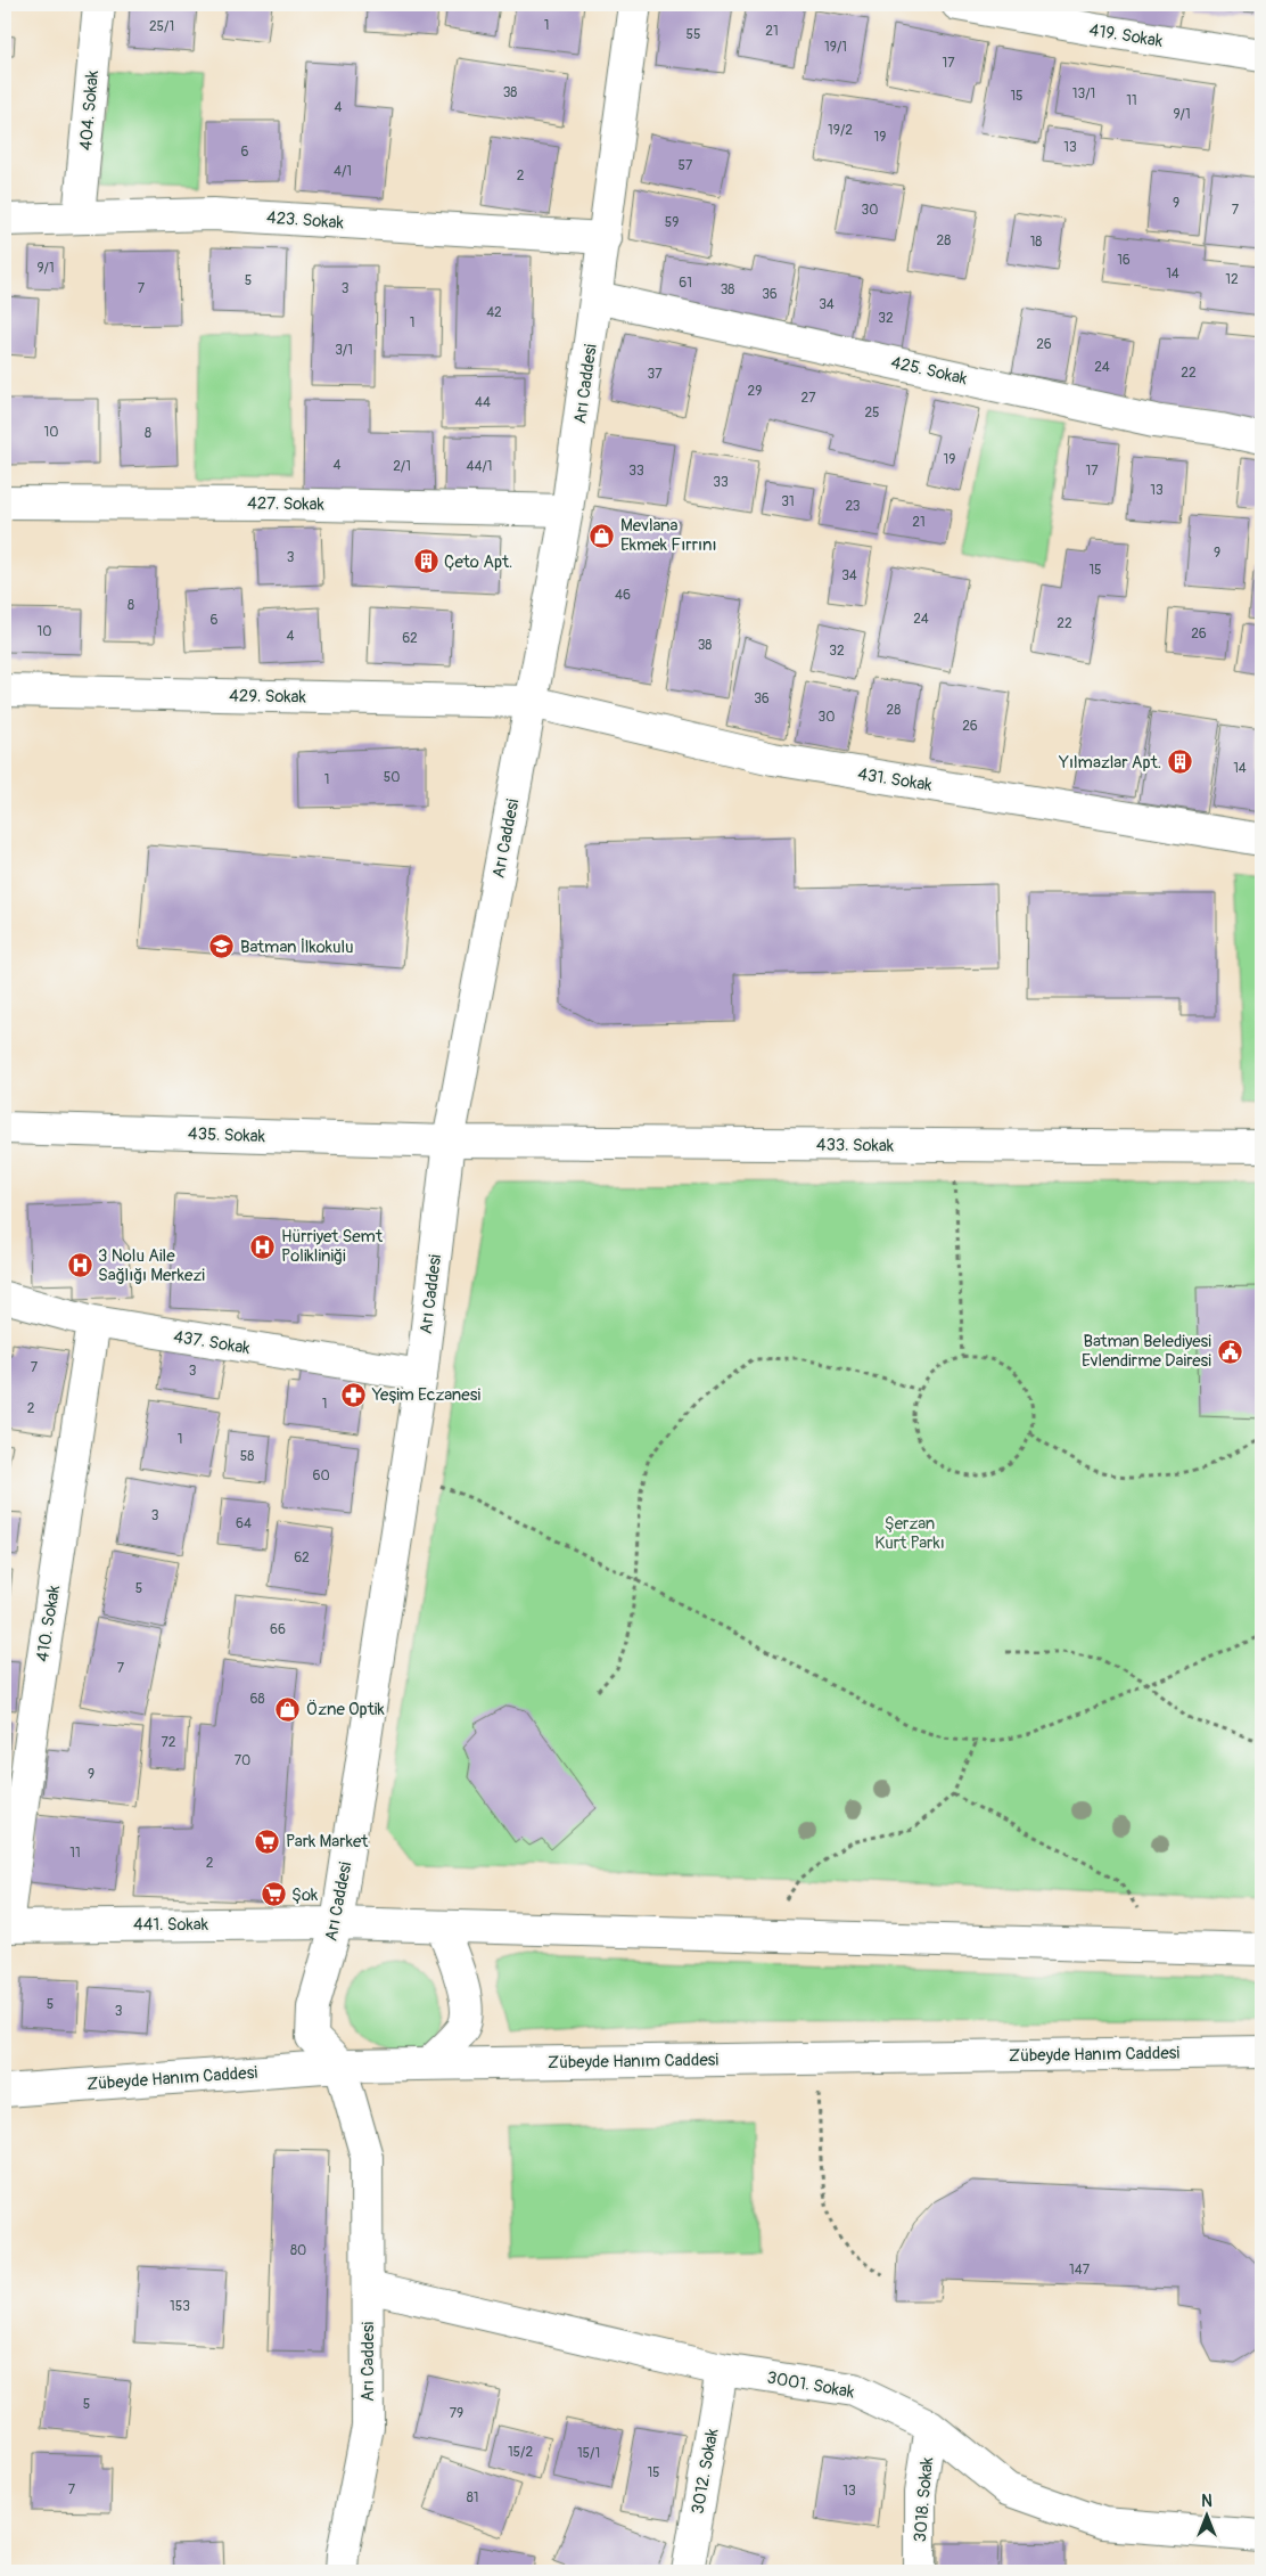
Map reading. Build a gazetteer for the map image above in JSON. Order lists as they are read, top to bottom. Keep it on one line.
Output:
{"streets":{"street":["419. Sokak","404. Sokak","423. Sokak","425. Sokak","Arı Caddesi","427. Sokak","429. Sokak","431. Sokak","435. Sokak","433. Sokak","437. Sokak","410. Sokak","441. Sokak","Zübeyde Hanım Caddesi","3001. Sokak","3012. Sokak","3018. Sokak"]},"crossings":[["404. Sokak","423. Sokak"],["423. Sokak","Arı Caddesi"],["425. Sokak","Arı Caddesi"],["Arı Caddesi","427. Sokak"],["Arı Caddesi","429. Sokak"],["Arı Caddesi","431. Sokak"],["Arı Caddesi","435. Sokak"],["Arı Caddesi","433. Sokak"],["Arı Caddesi","437. Sokak"],["Arı Caddesi","441. Sokak"],["Arı Caddesi","Zübeyde Hanım Caddesi"],["Arı Caddesi","3001. Sokak"],["429. Sokak","431. Sokak"],["435. Sokak","433. Sokak"],["437. Sokak","410. Sokak"],["410. Sokak","441. Sokak"],["441. Sokak","Zübeyde Hanım Caddesi"],["3001. Sokak","3012. Sokak"],["3001. Sokak","3018. Sokak"]],"parks":["Şerzan Kurt Parkı"],"places":{"shop":["Mevlana Ekmek Fırrını","Özne Optik"],"building":["Çeto Apt.","Yılmazlar Apt."],"school or university":["Batman İlkokulu"],"hospital":["Hürriyet Semt Polikliniği","3 Nolu Aile Sağlığı Merkezi"],"public building":["Batman Belediyesi Evlendirme Dairesi"],"pharmacy":["Yeşim Eczanesi"],"supermarket":["Park Market","Şok"]},"house_numbers":["1","25/1","21","55","19/1","17","38","13/1","15","11","4","9/1","19/2","19","13","6","57","4/1","2","9","30","7","59","28","18","16","9/1","14","12","5","61","7","3","38","36","34","42","32","1","26","3/1","24","22","37","29","27","44","25","10","8","19","4","2/1","44/1","33","17","33","13","31","23","21","9","3","15","34","46","8","24","6","22","10","26","4","62","38","32","36","28","30","26","14","50","1","7","3","1","2","1","58","60","3","64","62","5","66","7","68","72","70","9","11","2","5","3","80","147","153","5","79","15/2","15/1","15","7","13","81"],"north":"top"}
